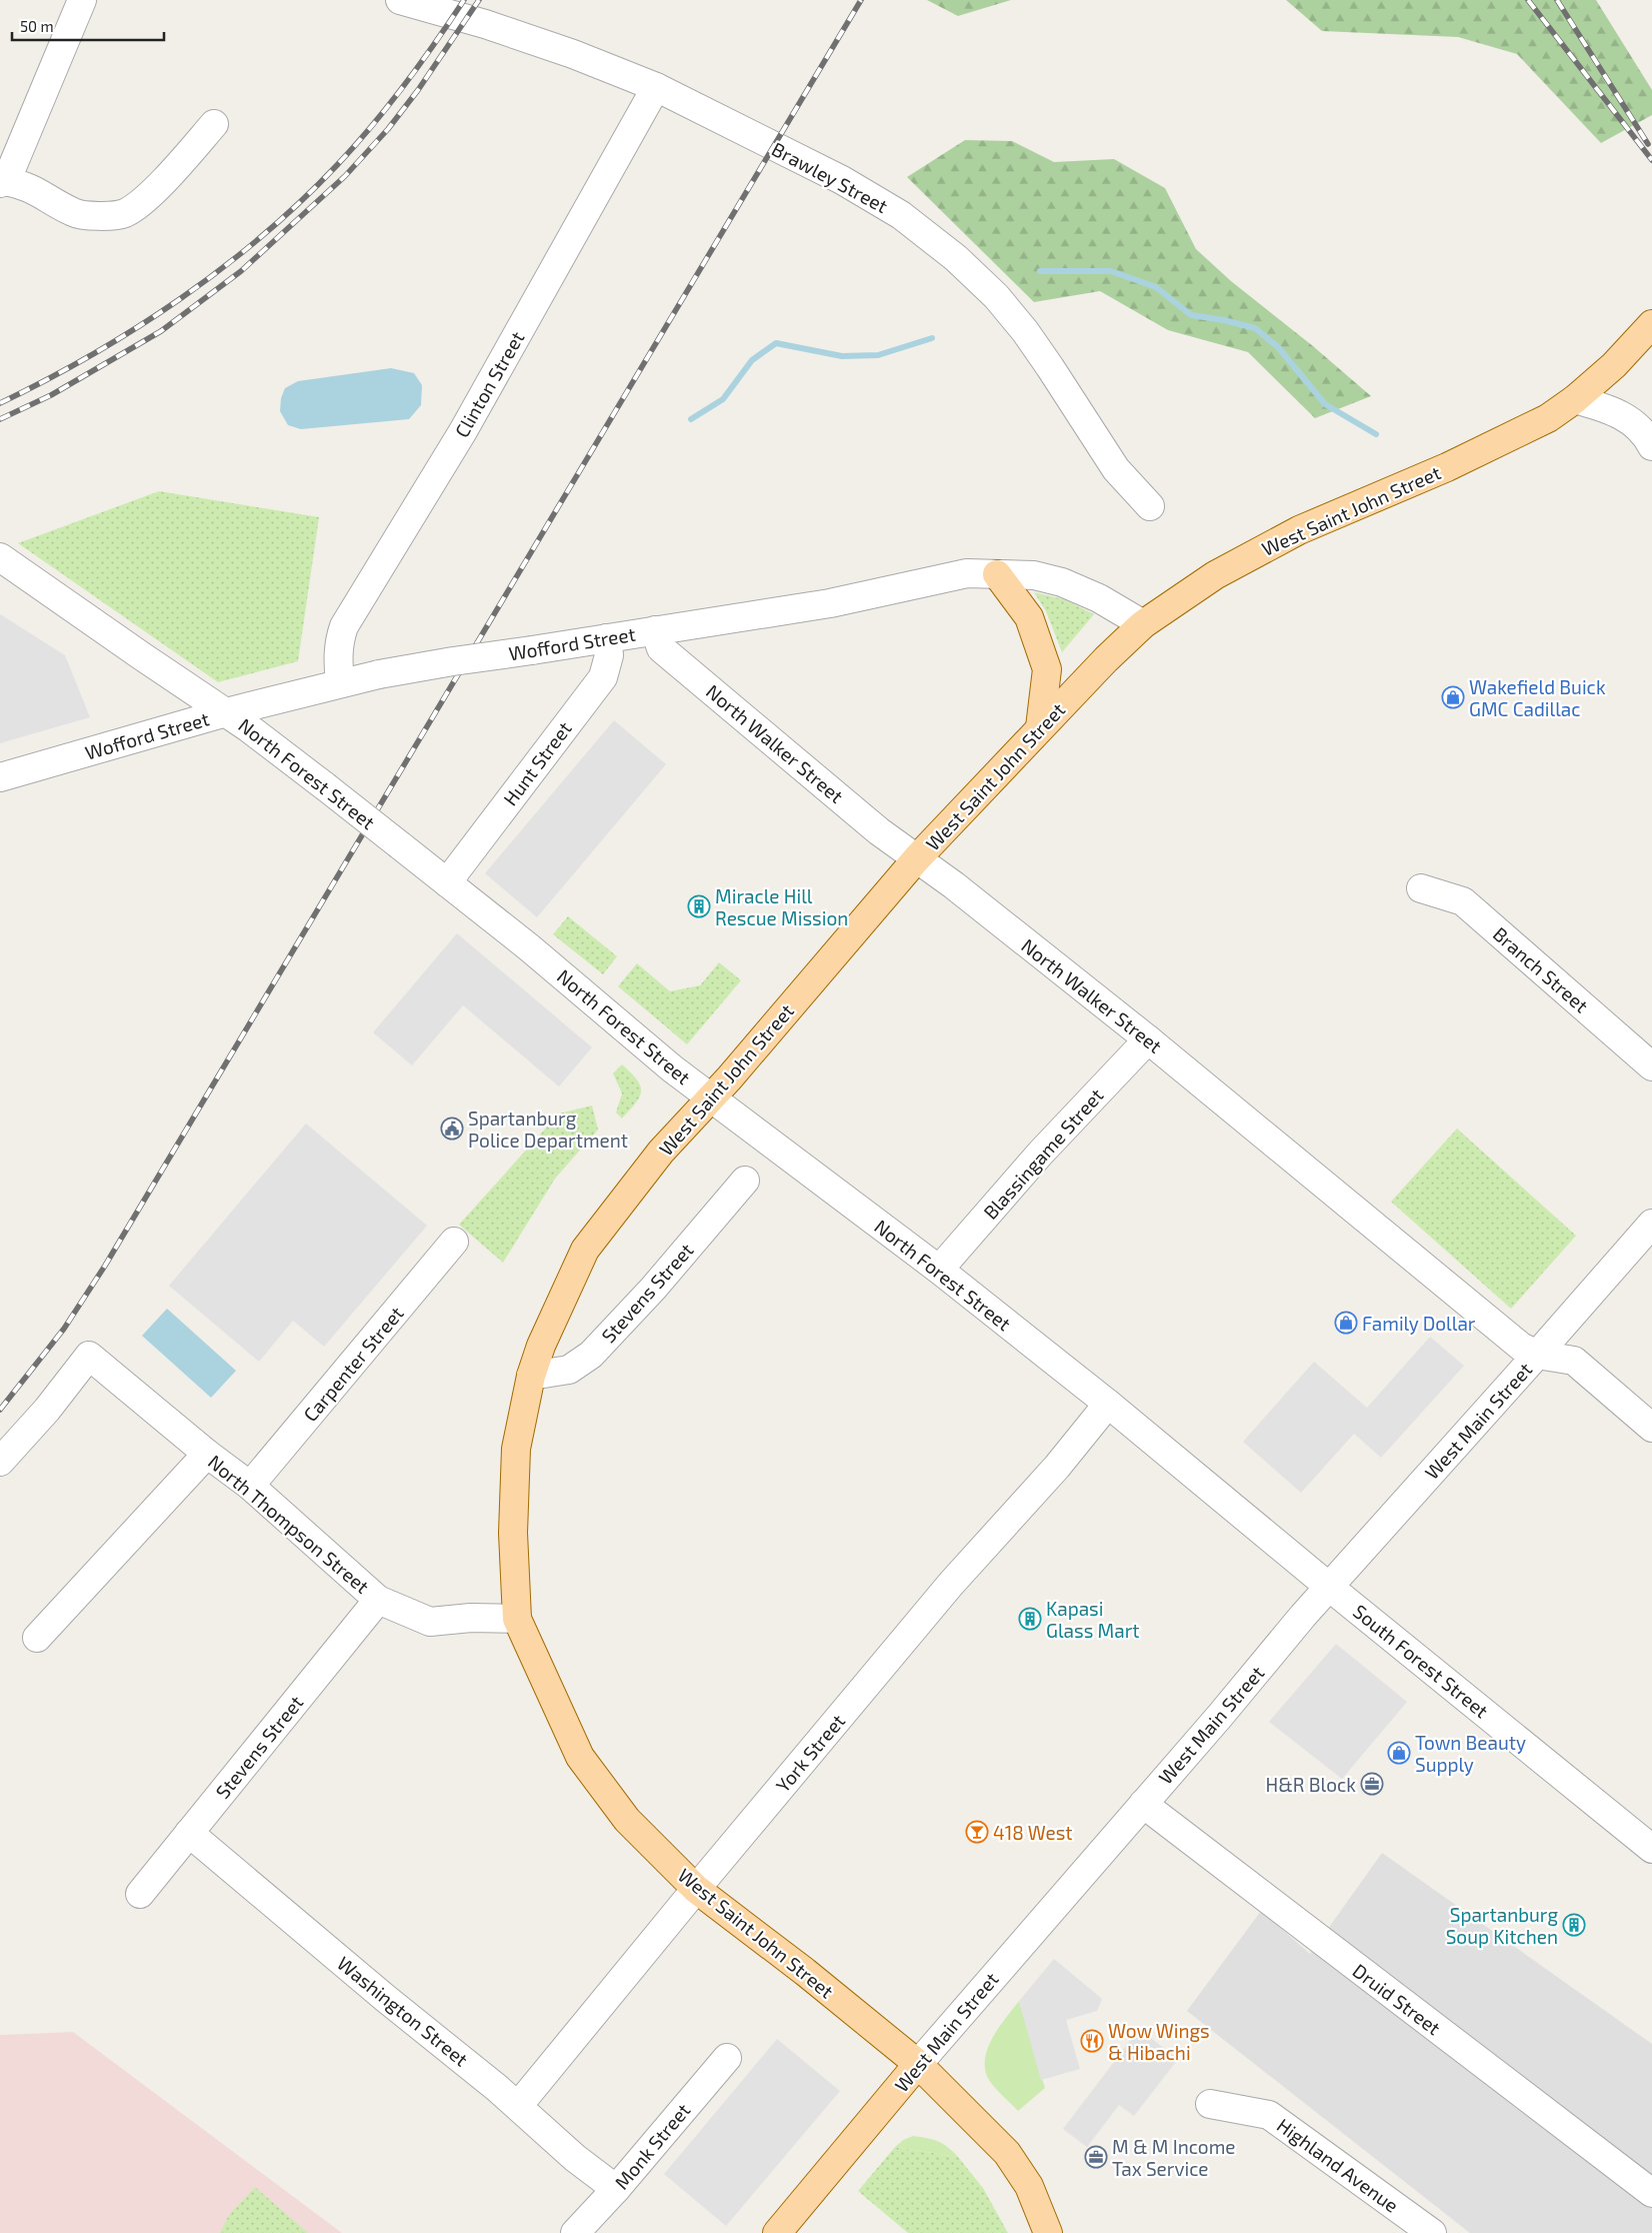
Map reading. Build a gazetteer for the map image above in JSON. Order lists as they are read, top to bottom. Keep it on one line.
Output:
{"streets":{"main road":["West Saint John Street","West Main Street"],"street":["Brawley Street","Clinton Street","Wofford Street","North Walker Street","Hunt Street","North Forest Street","Branch Street","Blassingame Street","Stevens Street","Carpenter Street","North Thompson Street","South Forest Street","York Street","Druid Street","Washington Street","Monk Street","Highland Avenue"]},"crossings":[["Brawley Street","Clinton Street"],["Clinton Street","Wofford Street"],["West Saint John Street","Wofford Street"],["West Saint John Street","North Walker Street"],["West Saint John Street","North Forest Street"],["West Saint John Street","Stevens Street"],["West Saint John Street","West Main Street"],["West Saint John Street","North Thompson Street"],["West Saint John Street","York Street"],["Wofford Street","North Walker Street"],["Wofford Street","Hunt Street"],["Wofford Street","North Forest Street"],["North Walker Street","Blassingame Street"],["North Walker Street","West Main Street"],["Hunt Street","North Forest Street"],["North Forest Street","Blassingame Street"],["North Forest Street","West Main Street"],["North Forest Street","South Forest Street"],["North Forest Street","York Street"],["Stevens Street","North Thompson Street"],["Stevens Street","Washington Street"],["Carpenter Street","North Thompson Street"],["West Main Street","South Forest Street"],["West Main Street","Druid Street"],["York Street","Washington Street"],["Washington Street","Monk Street"]],"places":{"shop":["Wakefield Buick GMC Cadillac","Family Dollar","Town Beauty Supply"],"building":["Miracle Hill Rescue Mission","Kapasi Glass Mart","Spartanburg Soup Kitchen"],"public building":["Spartanburg Police Department"],"office":["H&R Block","M & M Income Tax Service"],"bar":["418 West"],"restaurant":["Wow Wings & Hibachi"]},"scale_bar":"50 m"}
